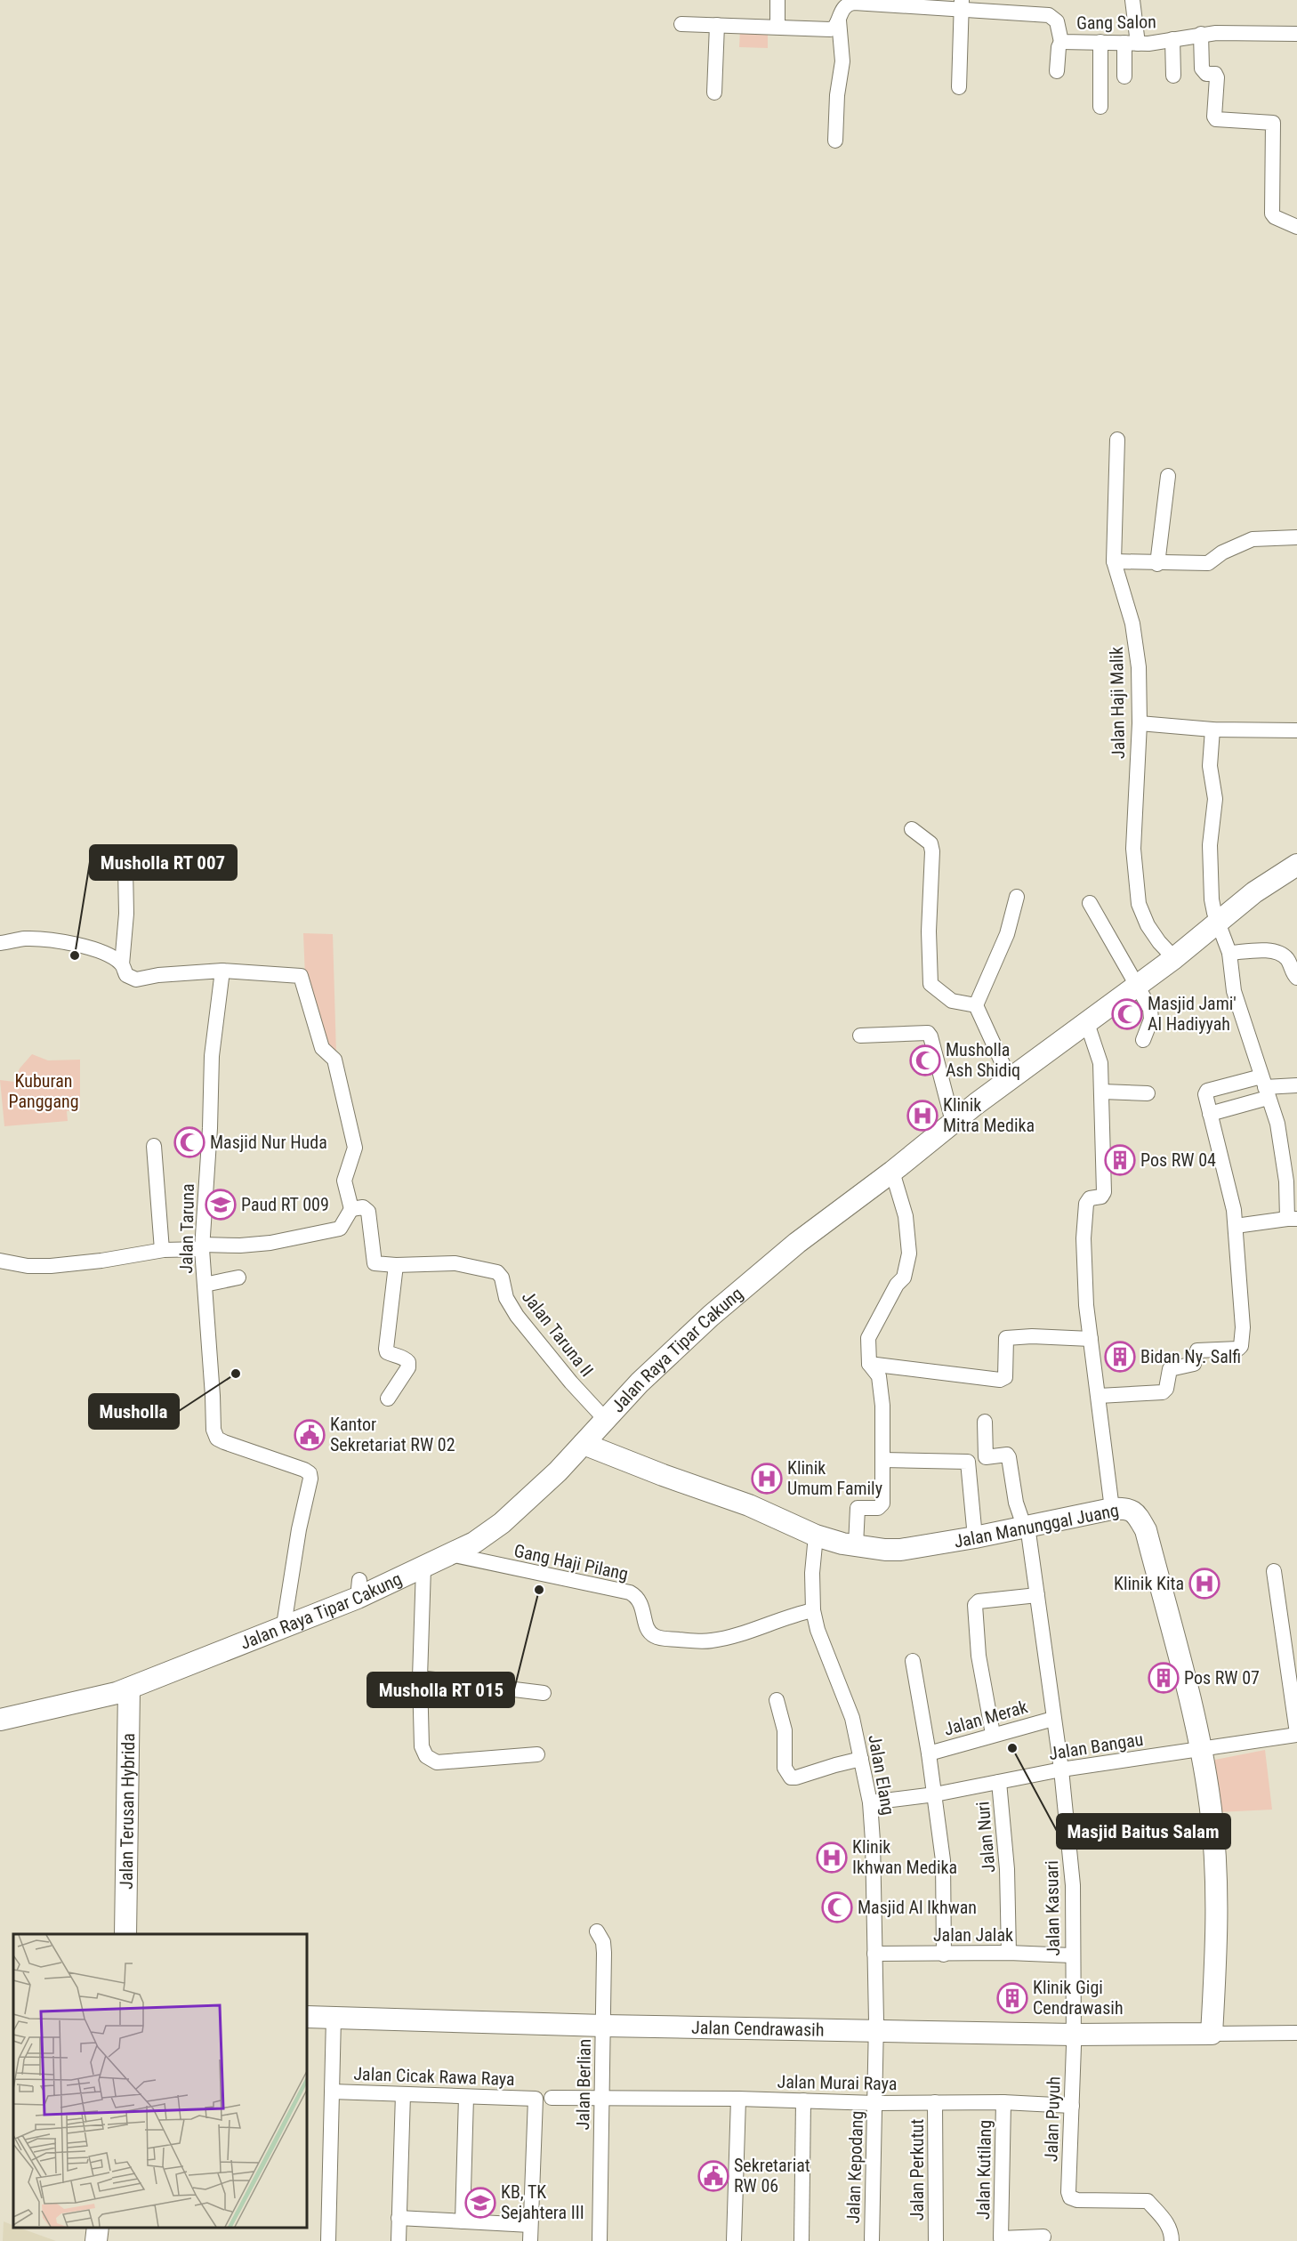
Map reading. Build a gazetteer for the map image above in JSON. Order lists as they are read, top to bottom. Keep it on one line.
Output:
{"streets":{"street":["Gang Salon","Jalan Haji Malik","Jalan Taruna","Jalan Taruna II","Jalan Raya Tipar Cakung","Jalan Manunggal Juang","Gang Haji Pilang","Jalan Merak","Jalan Bangau","Jalan Elang","Jalan Terusan Hybrida","Jalan Nuri","Jalan Kasuari","Jalan Jalak","Jalan Cendrawasih","Jalan Cicak Rawa Raya","Jalan Murai Raya","Jalan Berlian","Jalan Puyuh","Jalan Kepodang","Jalan Perkutut","Jalan Kutilang"]},"crossings":[["Jalan Haji Malik","Jalan Raya Tipar Cakung"],["Jalan Taruna","Jalan Raya Tipar Cakung"],["Jalan Taruna II","Jalan Raya Tipar Cakung"],["Jalan Raya Tipar Cakung","Jalan Manunggal Juang"],["Jalan Raya Tipar Cakung","Gang Haji Pilang"],["Jalan Raya Tipar Cakung","Jalan Terusan Hybrida"],["Jalan Manunggal Juang","Jalan Bangau"],["Jalan Manunggal Juang","Jalan Elang"],["Jalan Manunggal Juang","Jalan Kasuari"],["Jalan Manunggal Juang","Jalan Cendrawasih"],["Gang Haji Pilang","Jalan Elang"],["Jalan Merak","Jalan Kasuari"],["Jalan Bangau","Jalan Elang"],["Jalan Bangau","Jalan Nuri"],["Jalan Bangau","Jalan Kasuari"],["Jalan Elang","Jalan Jalak"],["Jalan Elang","Jalan Cendrawasih"],["Jalan Elang","Jalan Kepodang"],["Jalan Nuri","Jalan Jalak"],["Jalan Kasuari","Jalan Jalak"],["Jalan Kasuari","Jalan Cendrawasih"],["Jalan Kasuari","Jalan Puyuh"],["Jalan Cendrawasih","Jalan Berlian"],["Jalan Cendrawasih","Jalan Puyuh"],["Jalan Cendrawasih","Jalan Kepodang"],["Jalan Murai Raya","Jalan Berlian"],["Jalan Murai Raya","Jalan Puyuh"],["Jalan Murai Raya","Jalan Kepodang"],["Jalan Murai Raya","Jalan Perkutut"],["Jalan Murai Raya","Jalan Kutilang"]],"parks":["Kuburan Panggang"],"places":{"other":["Musholla RT 007","Musholla","Musholla RT 015","Masjid Baitus Salam"],"mosque":["Masjid Jami' Al Hadiyyah","Musholla Ash Shidiq","Masjid Nur Huda","Masjid Al Ikhwan"],"hospital":["Klinik Mitra Medika","Klinik Umum Family","Klinik Kita","Klinik Ikhwan Medika"],"building":["Pos RW 04","Bidan Ny. Salfi","Pos RW 07","Klinik Gigi Cendrawasih"],"school or university":["Paud RT 009","KB, TK Sejahtera III"],"public building":["Kantor Sekretariat RW 02","Sekretariat RW 06"]}}
